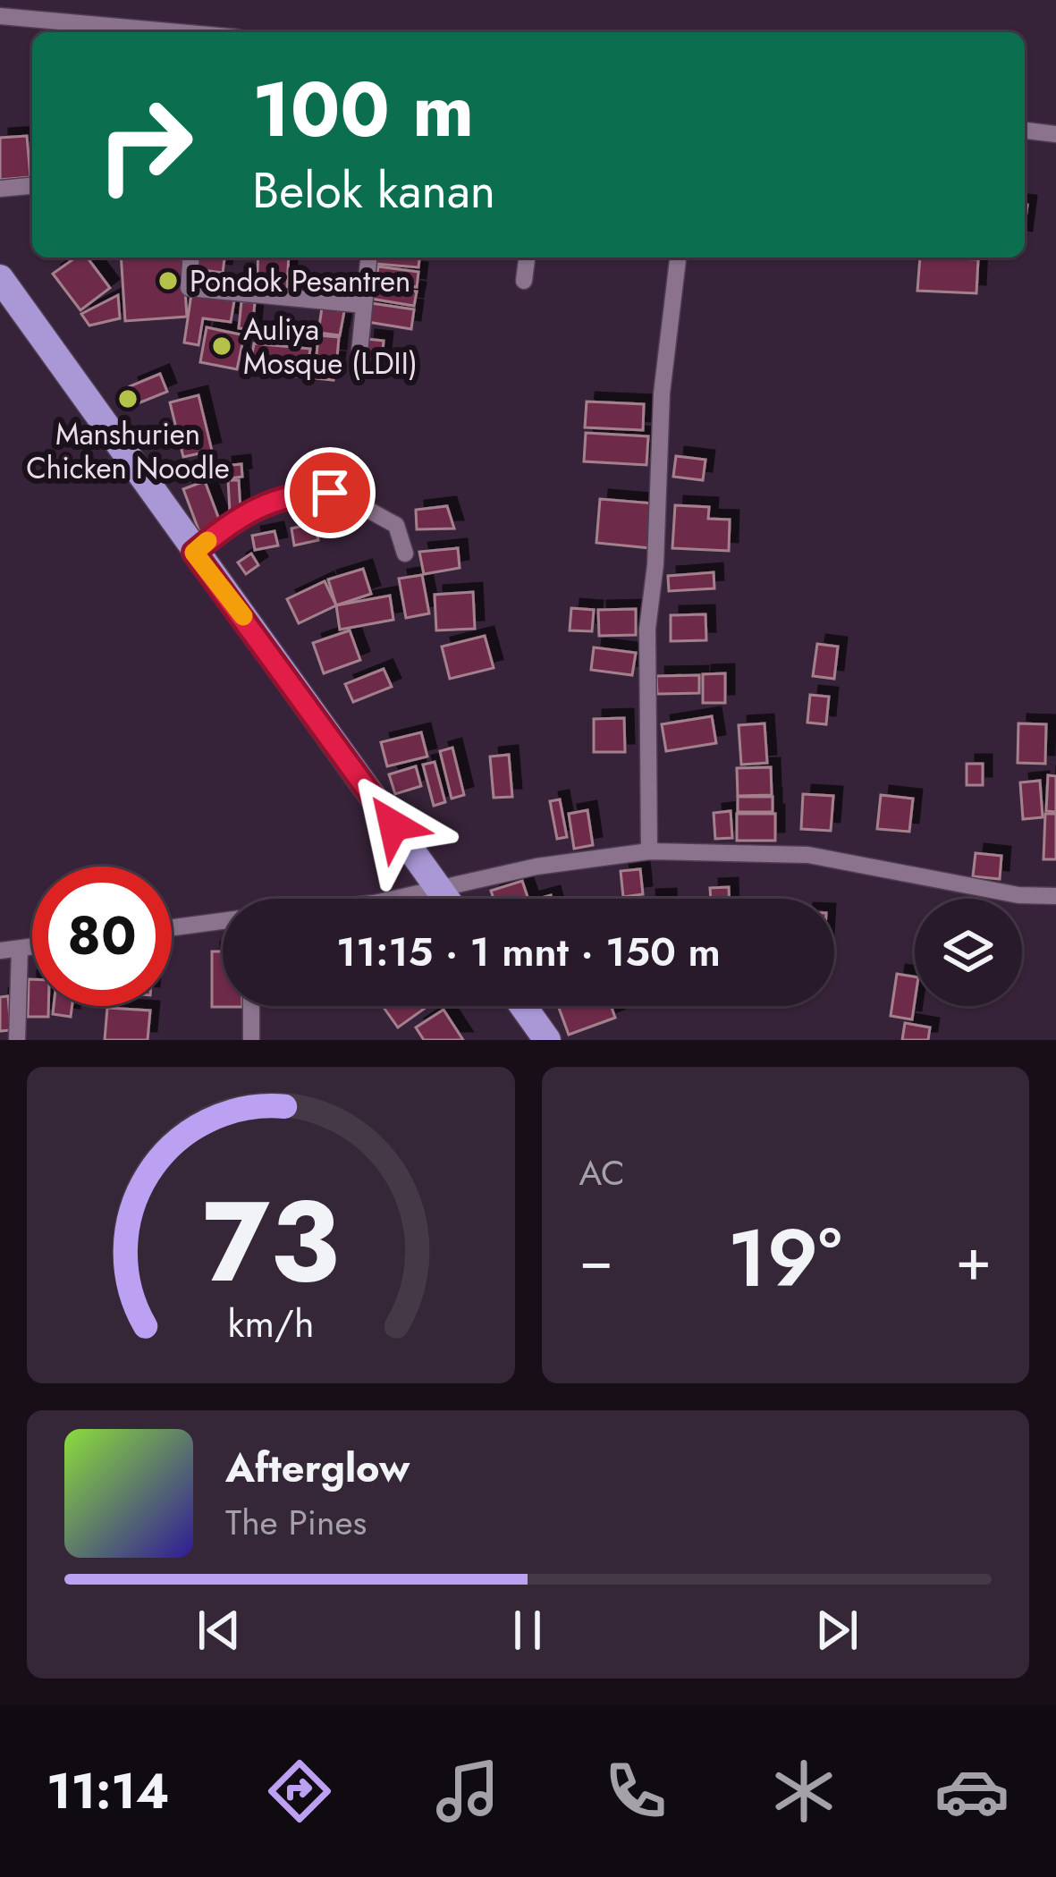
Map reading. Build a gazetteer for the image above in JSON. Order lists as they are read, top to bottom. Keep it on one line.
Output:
{"places":["Pondok Pesantren","Auliya Mosque (LDII)","Manshurien Chicken Noodle"],"page":{"turn":["100 m","Belok kanan"],"limit":"80","trip":"11:15 · 1 mnt · 150 m","tile":"AC","heat":["−","19°","+"],"song":["Afterglow","The Pines"],"tabs":"11:14","gauge":["73","km/h"]}}
